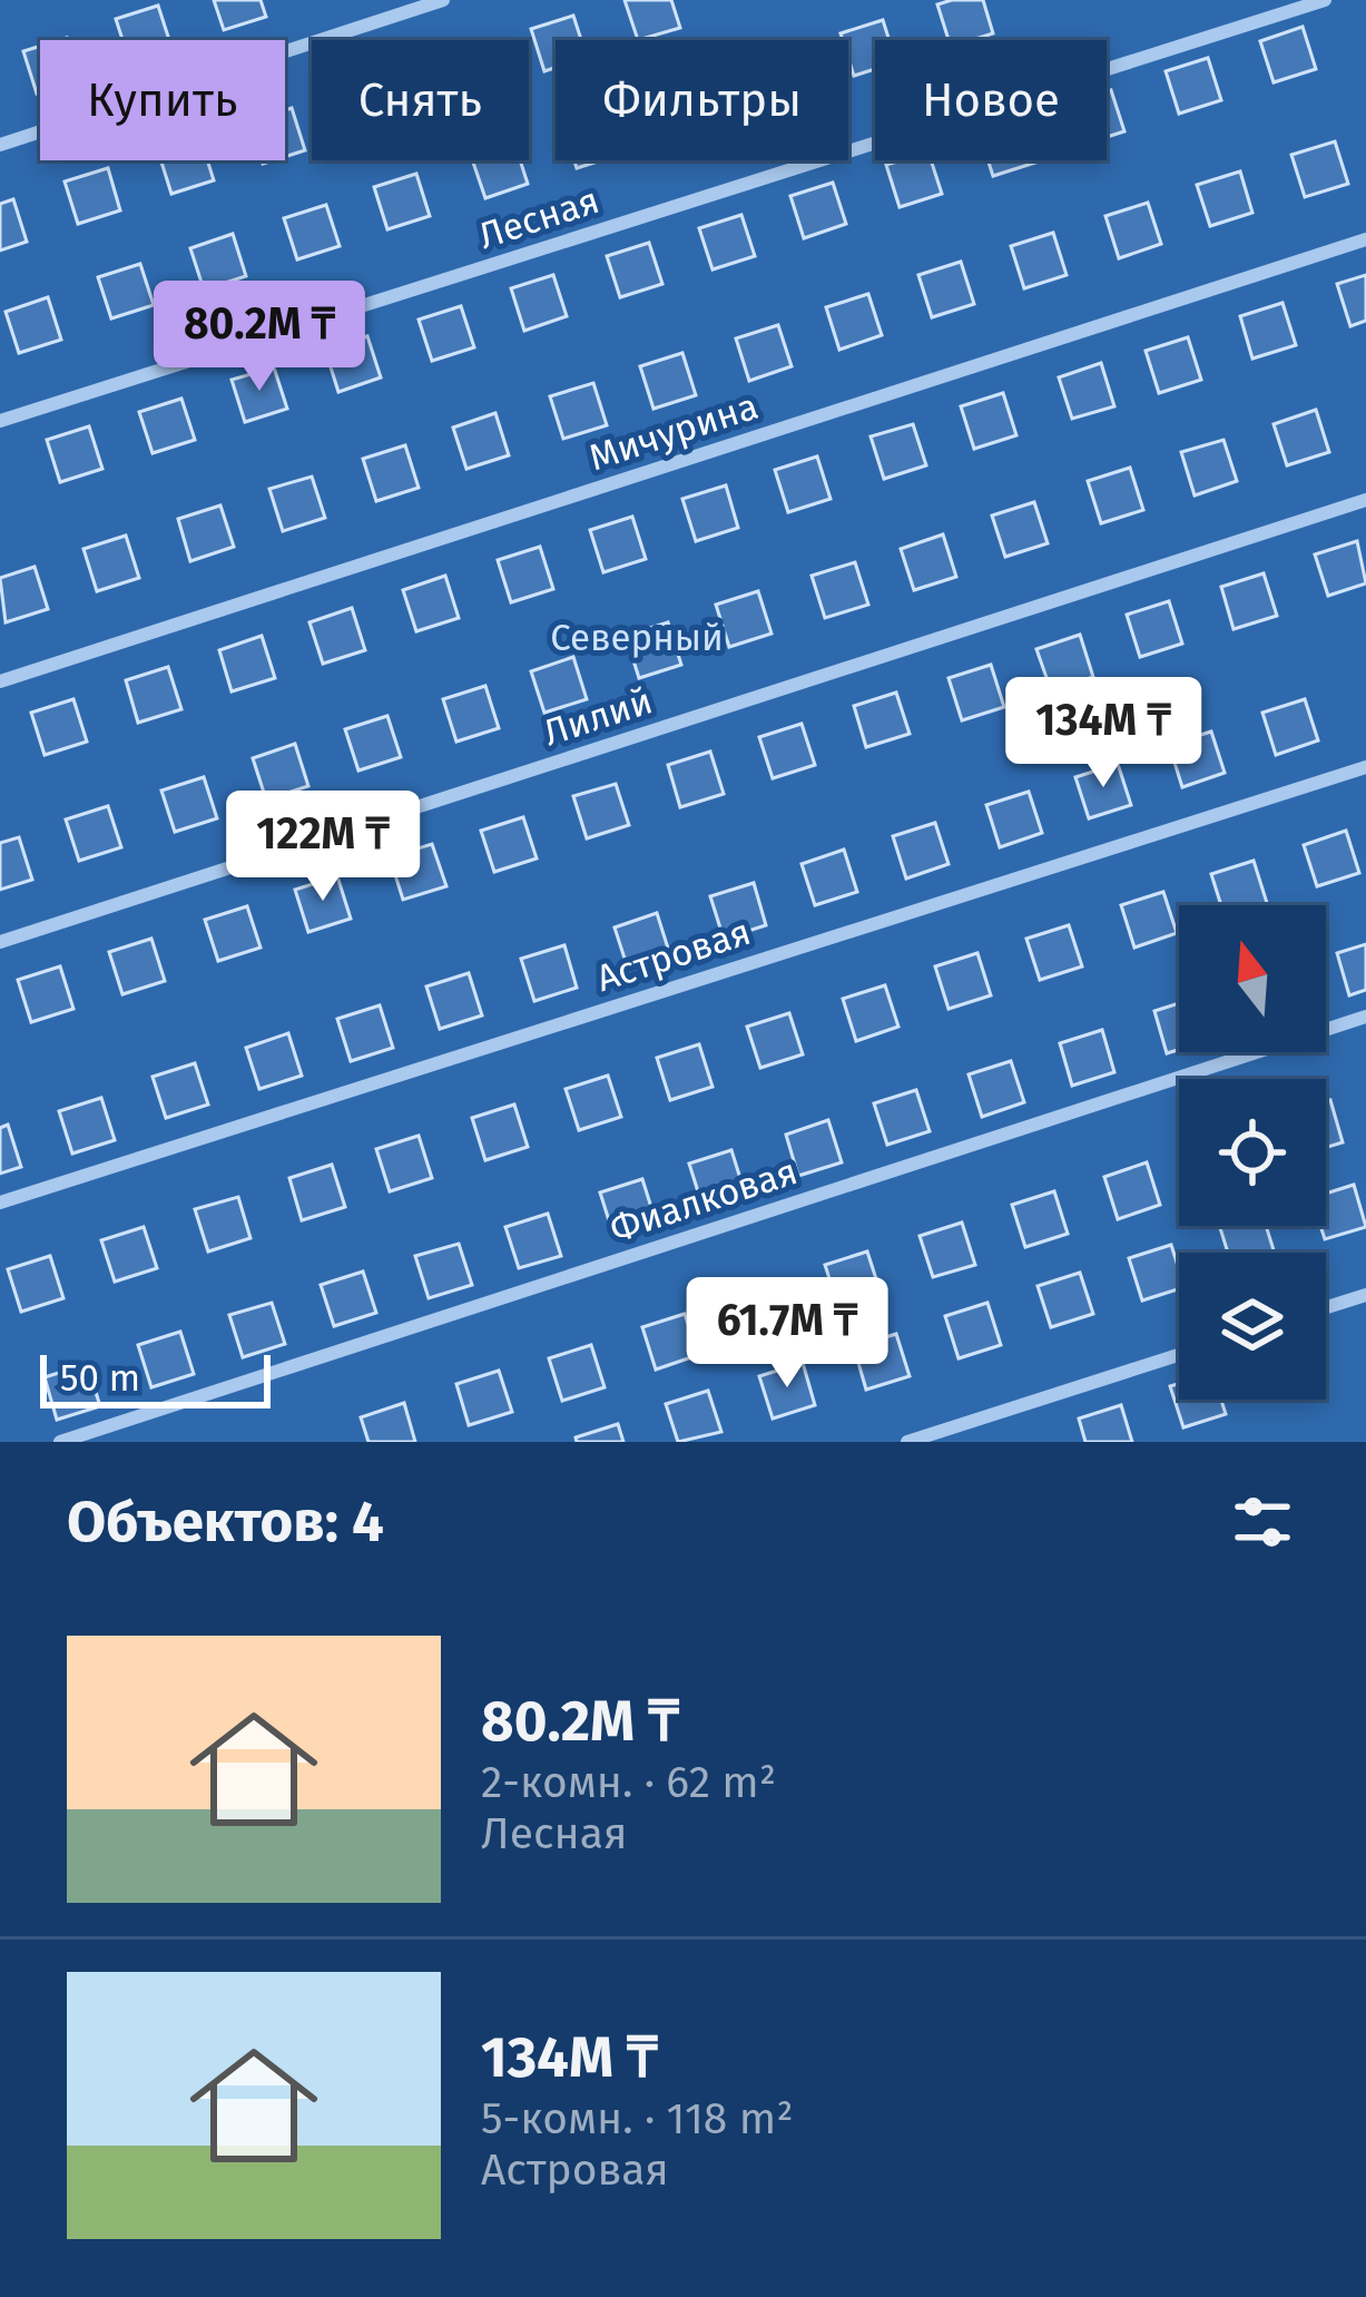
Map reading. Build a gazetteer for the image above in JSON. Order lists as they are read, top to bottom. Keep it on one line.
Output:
{"streets":{"street":["Лесная","Мичурина","Лилий","Астровая","Фиалковая"]},"parks":["Северный"],"scale_bar":"50 m","north":"top","page":{"chip":["Купить","Снять","Фильтры","Новое"],"price":["80.2M ₸","134M ₸","122M ₸","61.7M ₸"],"scale":"50 m","heading":"Объектов: 4","list":[{"name":"80.2M ₸","note":"2-комн. · 62 m² · Лесная"},{"name":"134M ₸","note":"5-комн. · 118 m² · Астровая"}]}}
